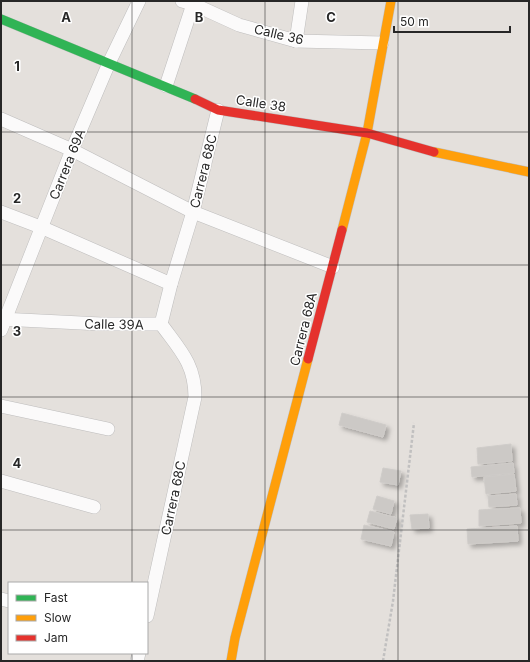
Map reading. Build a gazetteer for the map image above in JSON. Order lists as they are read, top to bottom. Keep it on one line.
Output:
{"streets":{"street":["Calle 36","Calle 38","Carrera 69A","Carrera 68C","Calle 39A","Carrera 68A"]},"crossings":[["Calle 36","Carrera 68A"],["Calle 38","Carrera 69A"],["Calle 38","Carrera 68C"],["Calle 38","Carrera 68A"],["Carrera 69A","Calle 39A"],["Carrera 68C","Calle 39A"]],"legend":["Fast","Slow","Jam"],"scale_bar":"50 m","grid":{"columns":["A","B","C"],"rows":["1","2","3","4"]}}
